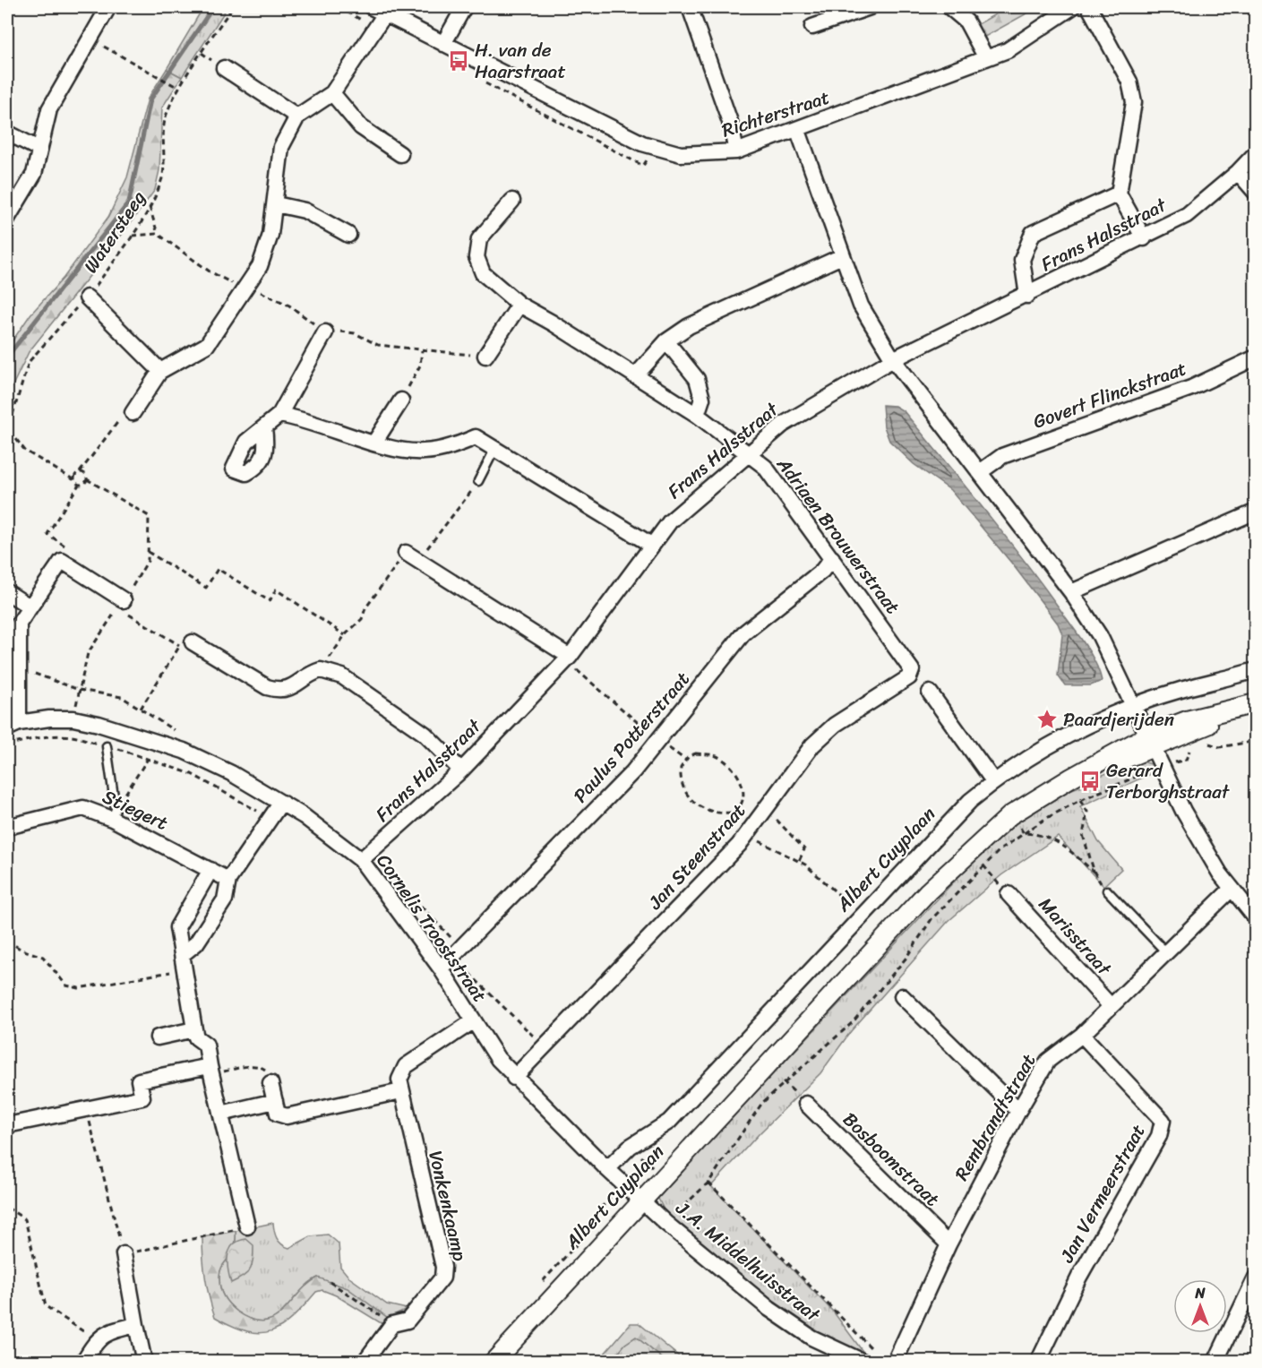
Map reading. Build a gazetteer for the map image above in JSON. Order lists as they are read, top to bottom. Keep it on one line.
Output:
{"streets":{"street":["Richterstraat","Frans Halsstraat","Govert Flinckstraat","Adriaen Brouwerstraat","Paulus Potterstraat","Stiegert","Jan Steenstraat","Albert Cuyplaan","Cornelis Trooststraat","Marisstraat","Rembrandtstraat","Bosboomstraat","Jan Vermeerstraat","Vonkenkaamp","J.A. Middelhuisstraat"],"path":["Watersteeg"]},"crossings":[["Frans Halsstraat","Adriaen Brouwerstraat"],["Frans Halsstraat","Cornelis Trooststraat"],["Adriaen Brouwerstraat","Paulus Potterstraat"],["Adriaen Brouwerstraat","Jan Steenstraat"],["Paulus Potterstraat","Cornelis Trooststraat"],["Jan Steenstraat","Cornelis Trooststraat"],["Albert Cuyplaan","Cornelis Trooststraat"],["Albert Cuyplaan","J.A. Middelhuisstraat"],["Cornelis Trooststraat","Vonkenkaamp"],["Cornelis Trooststraat","J.A. Middelhuisstraat"],["Marisstraat","Rembrandtstraat"],["Rembrandtstraat","Bosboomstraat"],["Rembrandtstraat","Jan Vermeerstraat"]],"places":{"bus stop":["H. van de Haarstraat","Gerard Terborghstraat"],"place":["Paardjerijden"]},"north":"top"}
